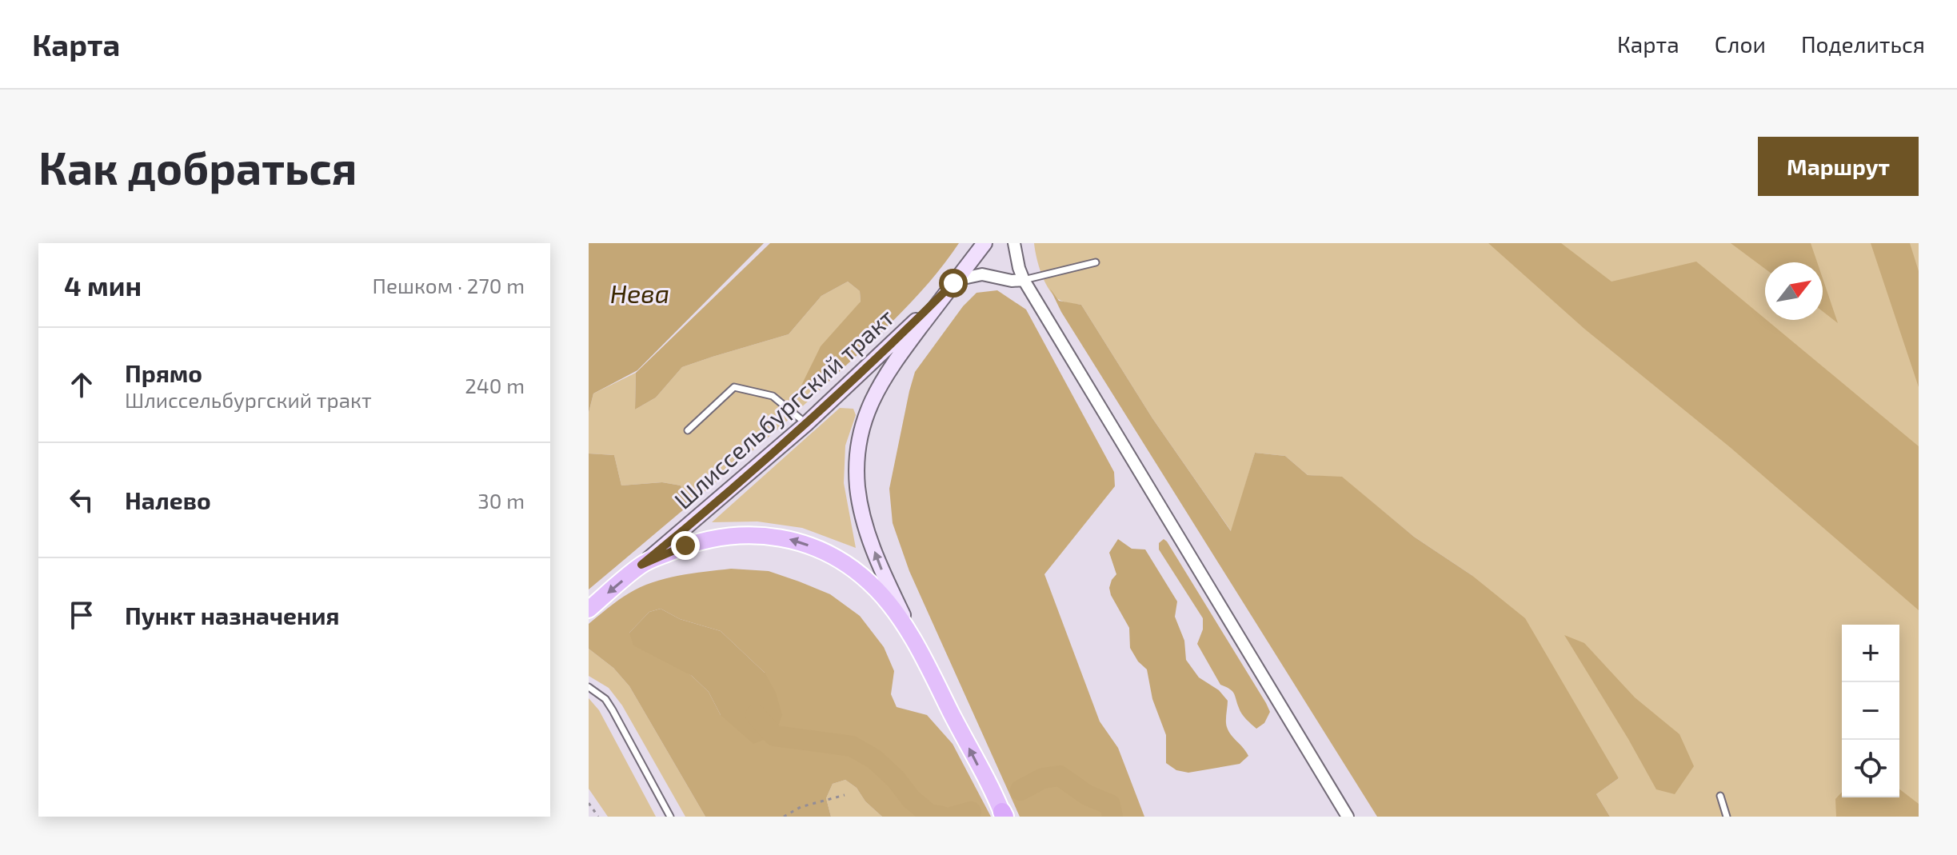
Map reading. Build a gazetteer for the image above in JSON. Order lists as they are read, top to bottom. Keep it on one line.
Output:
{"streets":{"main road":["Шлиссельбургский тракт"]},"water":["Нева"],"north":"top right","page":{"header":"Карта","nav":["Карта","Слои","Поделиться"],"buttons":"Маршрут","title":"Как добраться","heading":["4 мин","Пешком · 270 m"],"list":[["Прямо","Шлиссельбургский тракт","240 m"],["Налево","30 m"],"Пункт назначения"],"map_buttons":["+","−"]}}
